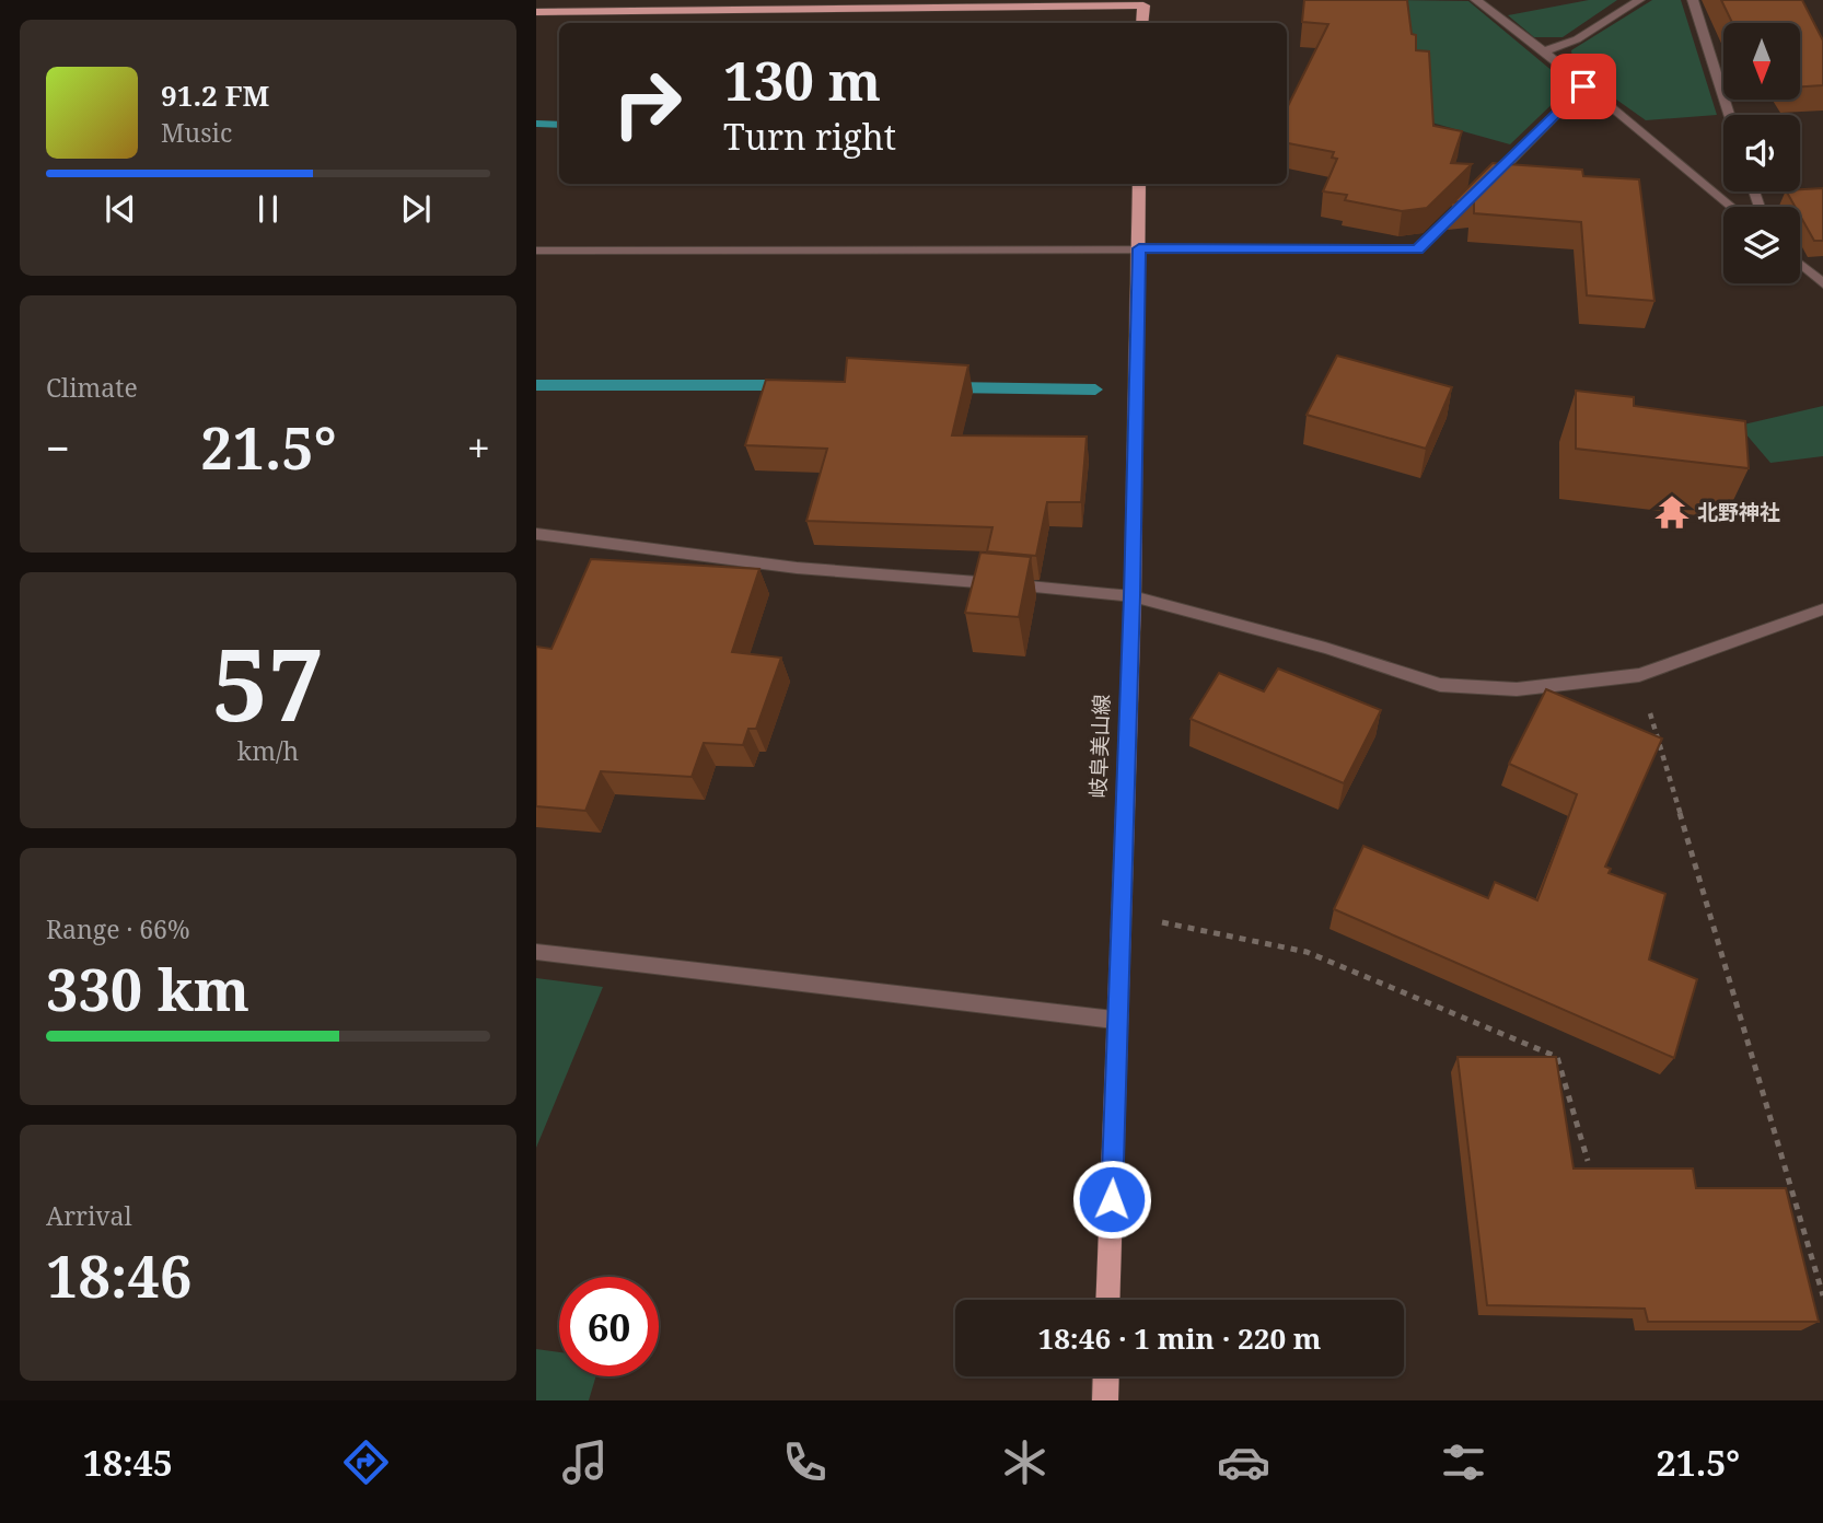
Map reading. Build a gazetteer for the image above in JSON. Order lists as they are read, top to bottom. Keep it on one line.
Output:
{"streets":{"main road":["岐阜美山線"]},"places":{"temple":["北野神社"]},"north":"bottom","page":{"turn":["130 m","Turn right"],"song":["91.2 FM","Music"],"tile":["Climate",["57","km/h"],["Range · 66%","330 km"],["Arrival","18:46"]],"heat":["−","21.5°","+"],"limit":"60","trip":"18:46 · 1 min · 220 m","tabs":["18:45","21.5°"]}}
